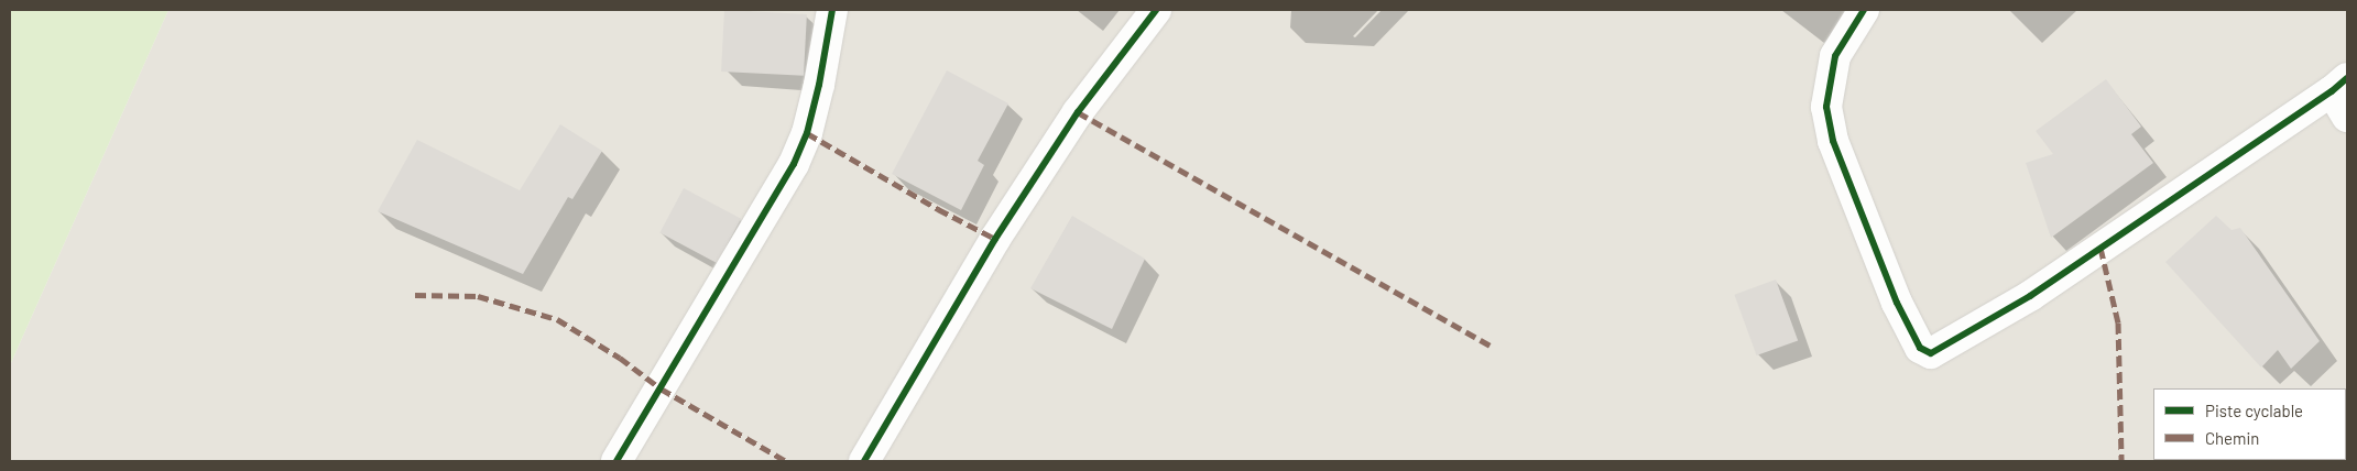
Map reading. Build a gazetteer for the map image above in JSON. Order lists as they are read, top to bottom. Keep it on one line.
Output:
{"legend":["Piste cyclable","Chemin"]}
